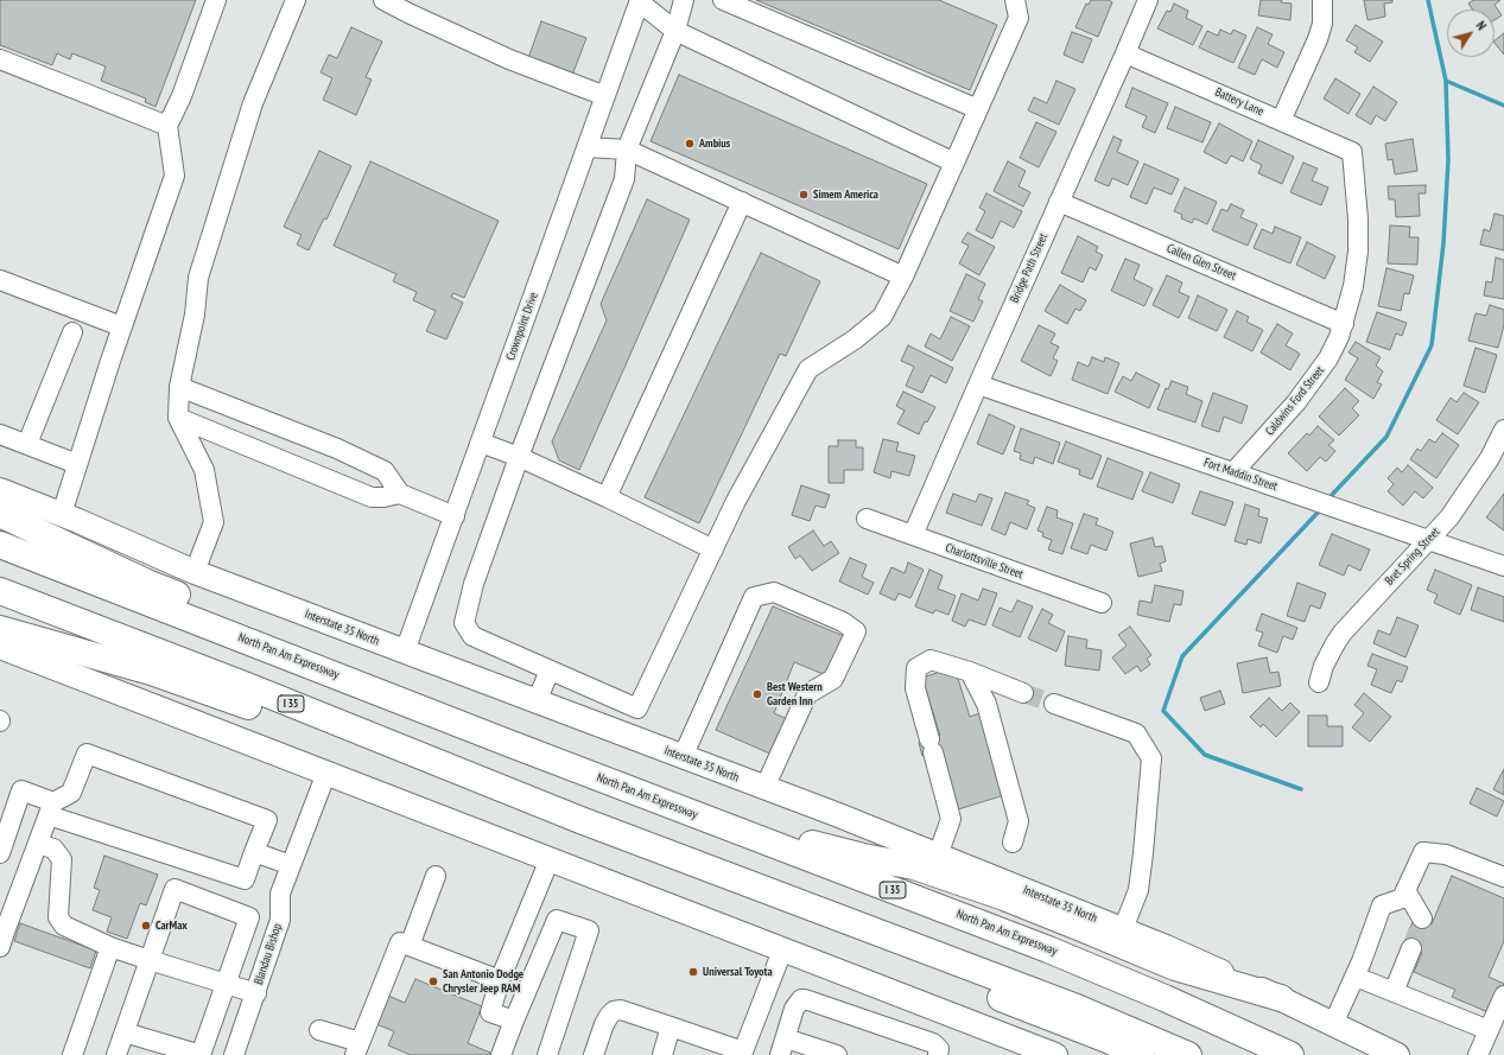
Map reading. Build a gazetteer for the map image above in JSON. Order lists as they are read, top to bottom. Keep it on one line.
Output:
{"streets":{"highway":["North Pan Am Expressway","I 35"],"main road":["Interstate 35 North"],"street":["Battery Lane","Callen Glen Street","Bridge Path Street","Crownpoint Drive","Caldwins Ford Street","Fort Maddin Street","Bret Spring Street","Charlottsville Street","Blandau Bishop"]},"crossings":[["Battery Lane","Bridge Path Street"],["Battery Lane","Caldwins Ford Street"],["Callen Glen Street","Bridge Path Street"],["Callen Glen Street","Caldwins Ford Street"],["Bridge Path Street","Fort Maddin Street"],["Bridge Path Street","Charlottsville Street"],["Crownpoint Drive","Interstate 35 North"],["Caldwins Ford Street","Fort Maddin Street"],["Fort Maddin Street","Bret Spring Street"]],"places":["Ambius","Simem America","Best Western Garden Inn","CarMax","Universal Toyota","San Antonio Dodge Chrysler Jeep RAM"],"north":"top right"}
